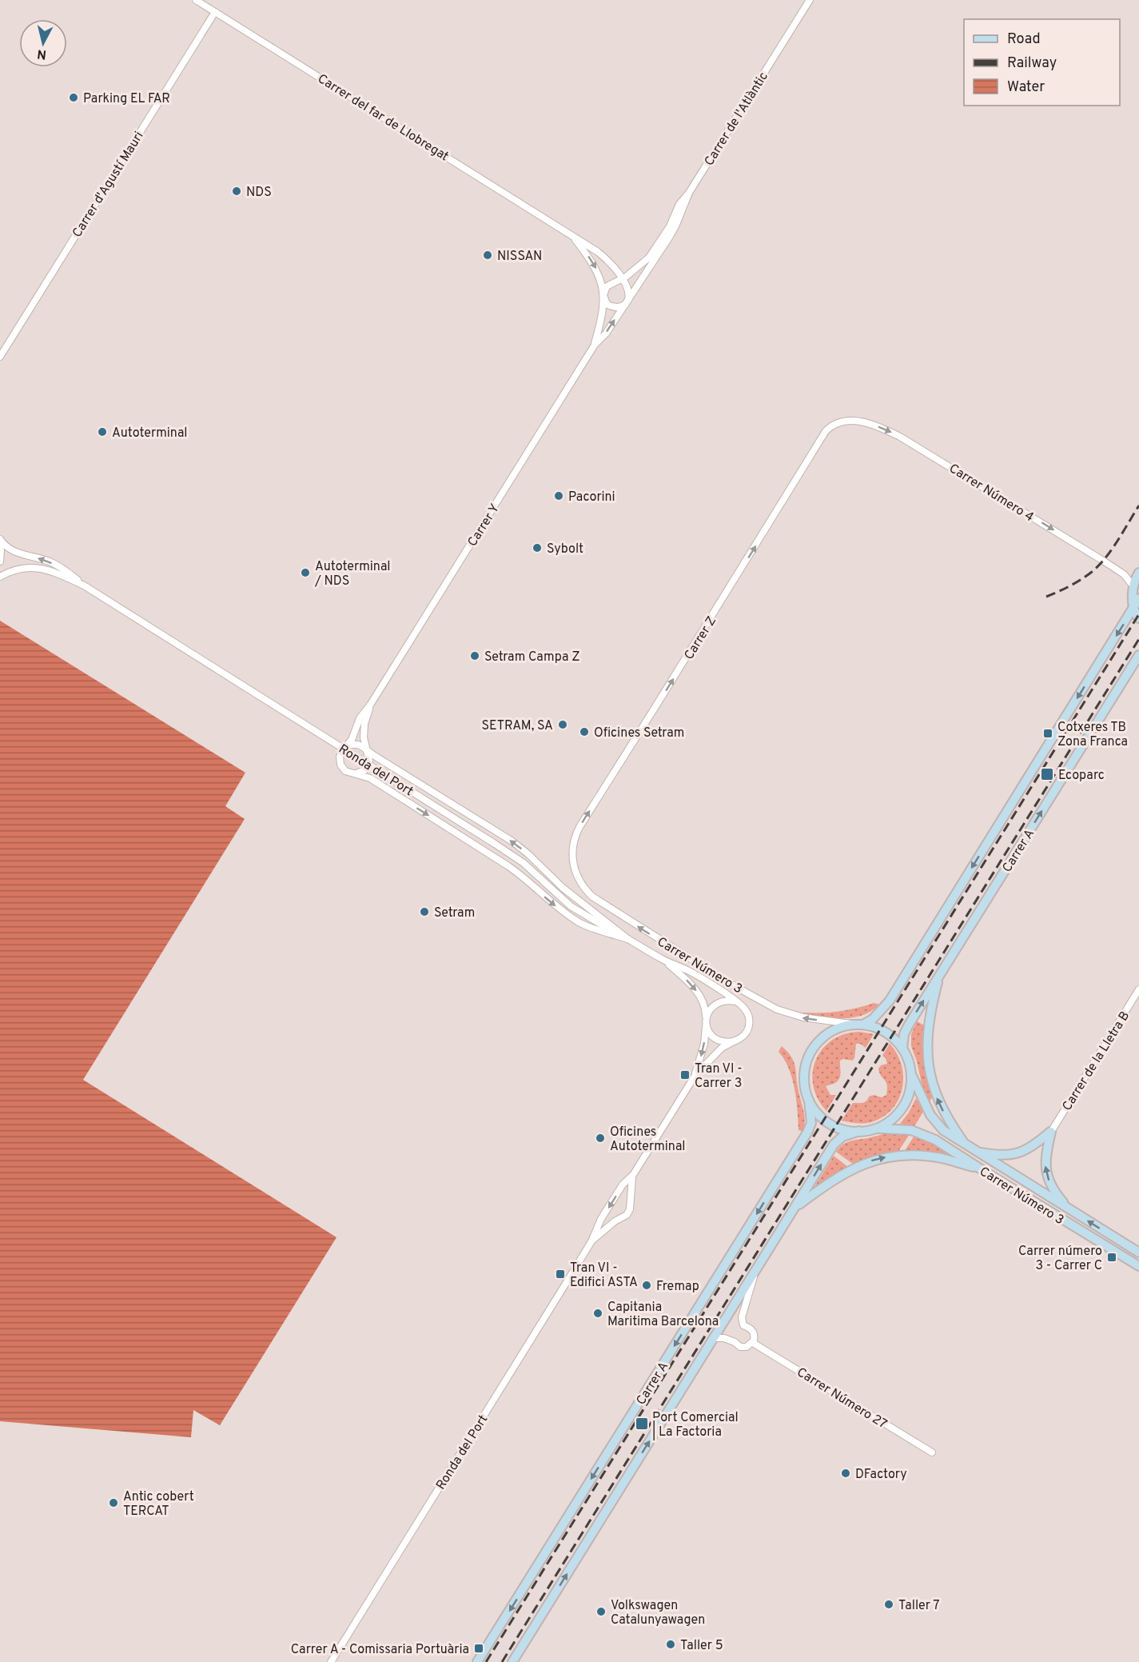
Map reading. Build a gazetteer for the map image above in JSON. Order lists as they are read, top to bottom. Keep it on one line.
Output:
{"streets":{"main road":["Carrer A","Carrer Número 3"],"street":["Carrer del far de Llobregat","Carrer de l'Atlàntic","Carrer d'Agustí Mauri","Carrer Número 4","Carrer Y","Carrer Z","Ronda del Port","Carrer de la Lletra B","Carrer Número 27"]},"crossings":[["Carrer del far de Llobregat","Carrer de l'Atlàntic"],["Carrer del far de Llobregat","Carrer d'Agustí Mauri"],["Carrer Número 4","Carrer Z"],["Carrer Z","Carrer Número 3"],["Ronda del Port","Carrer Número 3"],["Carrer A","Carrer Número 3"]],"one_way":["Carrer Número 4","Carrer Z"],"places":{"other":["Parking EL FAR","NDS","NISSAN","Autoterminal","Pacorini","Sybolt","Autoterminal / NDS","Setram Campa Z","SETRAM, SA","Oficines Setram","Setram","Oficines Autoterminal","Fremap","Capitania Maritima Barcelona","DFactory","Antic cobert TERCAT","Taller 7","Volkswagen Catalunyawagen","Taller 5"],"transit":["Cotxeres TB Zona Franca","Ecoparc","Tran VI - Carrer 3","Carrer número 3 - Carrer C","Tran VI - Edifici ASTA","Port Comercial | La Factoria","Carrer A - Comissaria Portuària"]},"legend":["Road","Railway","Water"],"north":"bottom"}
